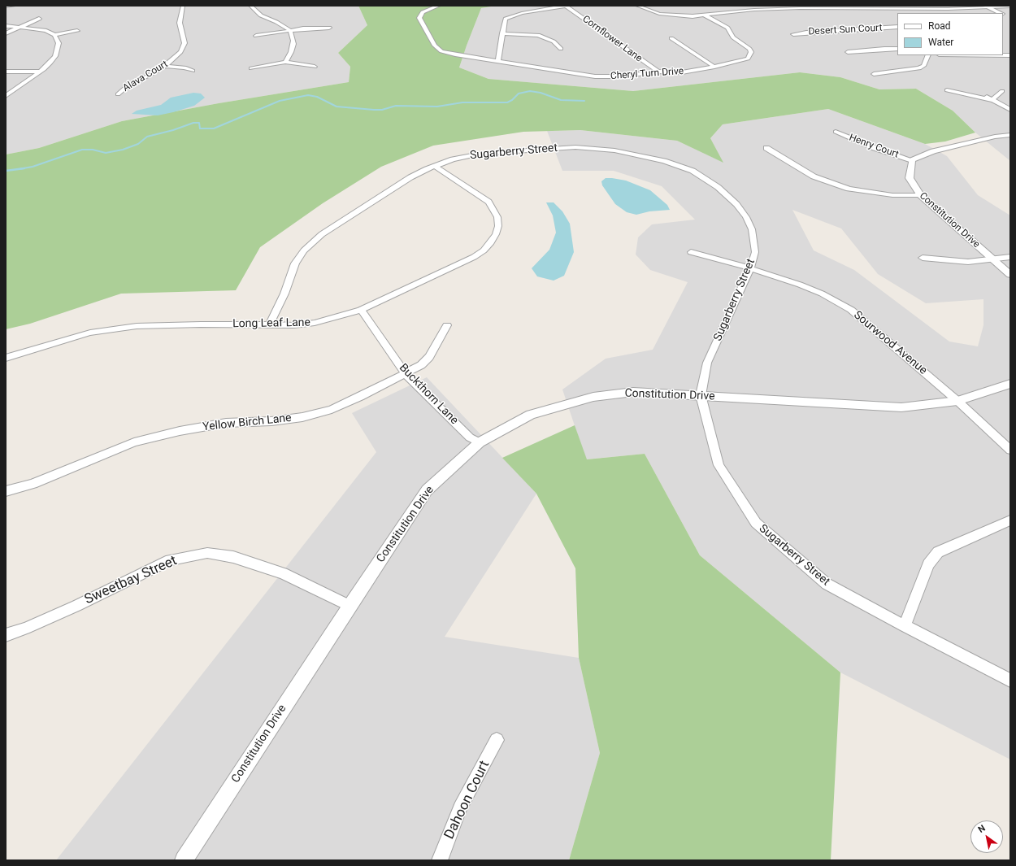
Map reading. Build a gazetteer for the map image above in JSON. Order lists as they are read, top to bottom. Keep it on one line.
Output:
{"streets":{"street":["Desert Sun Court","Cornflower Lane","Cheryl Turn Drive","Alava Court","Henry Court","Sugarberry Street","Constitution Drive","Long Leaf Lane","Sourwood Avenue","Buckthorn Lane","Yellow Birch Lane","Sweetbay Street","Dahoon Court"]},"crossings":[["Cornflower Lane","Cheryl Turn Drive"],["Henry Court","Constitution Drive"],["Sugarberry Street","Constitution Drive"],["Sugarberry Street","Long Leaf Lane"],["Sugarberry Street","Sourwood Avenue"],["Constitution Drive","Sourwood Avenue"],["Constitution Drive","Buckthorn Lane"],["Constitution Drive","Sweetbay Street"],["Long Leaf Lane","Buckthorn Lane"],["Buckthorn Lane","Yellow Birch Lane"]],"legend":["Road","Water"],"north":"top left"}
